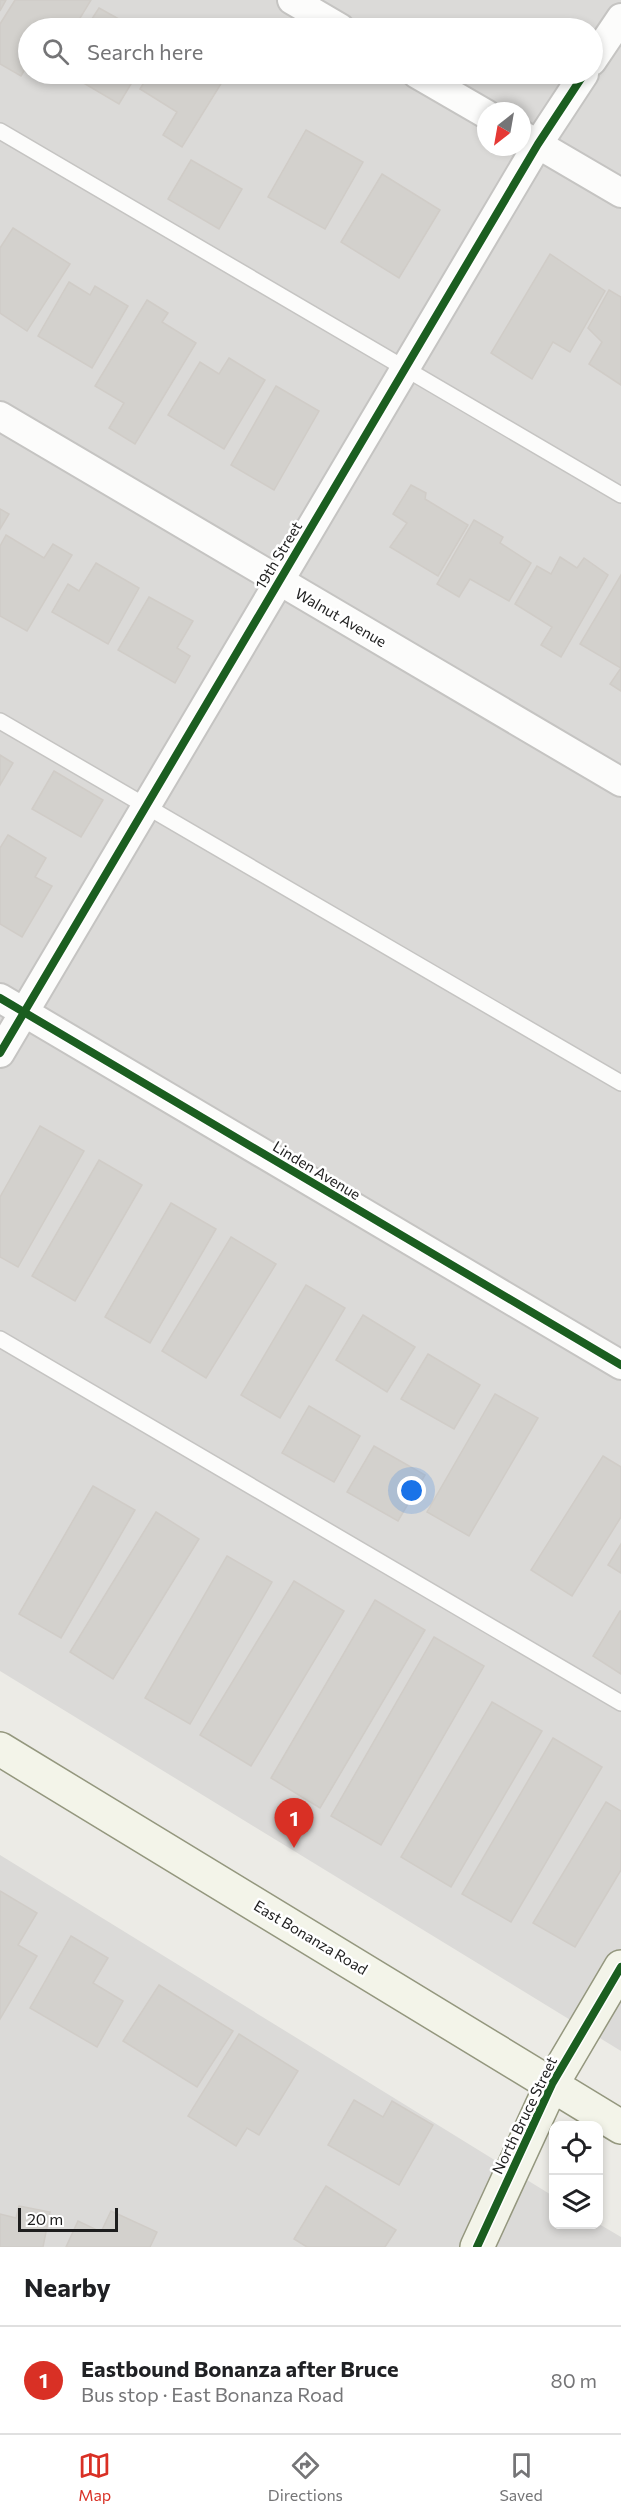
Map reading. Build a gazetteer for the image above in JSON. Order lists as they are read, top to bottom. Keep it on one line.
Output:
{"streets":{"main road":["East Bonanza Road","North Bruce Street"],"street":["19th Street","Walnut Avenue","Linden Avenue"]},"crossings":[["19th Street","Walnut Avenue"],["19th Street","Linden Avenue"],["East Bonanza Road","North Bruce Street"]],"scale_bar":"20 m","north":"bottom left","page":{"search":"Search here","pins":"1","scale":"20 m","heading":"Nearby","list":[{"mark":"1","name":"Eastbound Bonanza after Bruce","note":"Bus stop · East Bonanza Road","value":"80 m"}],"nav":["Map","Directions","Saved"]}}
